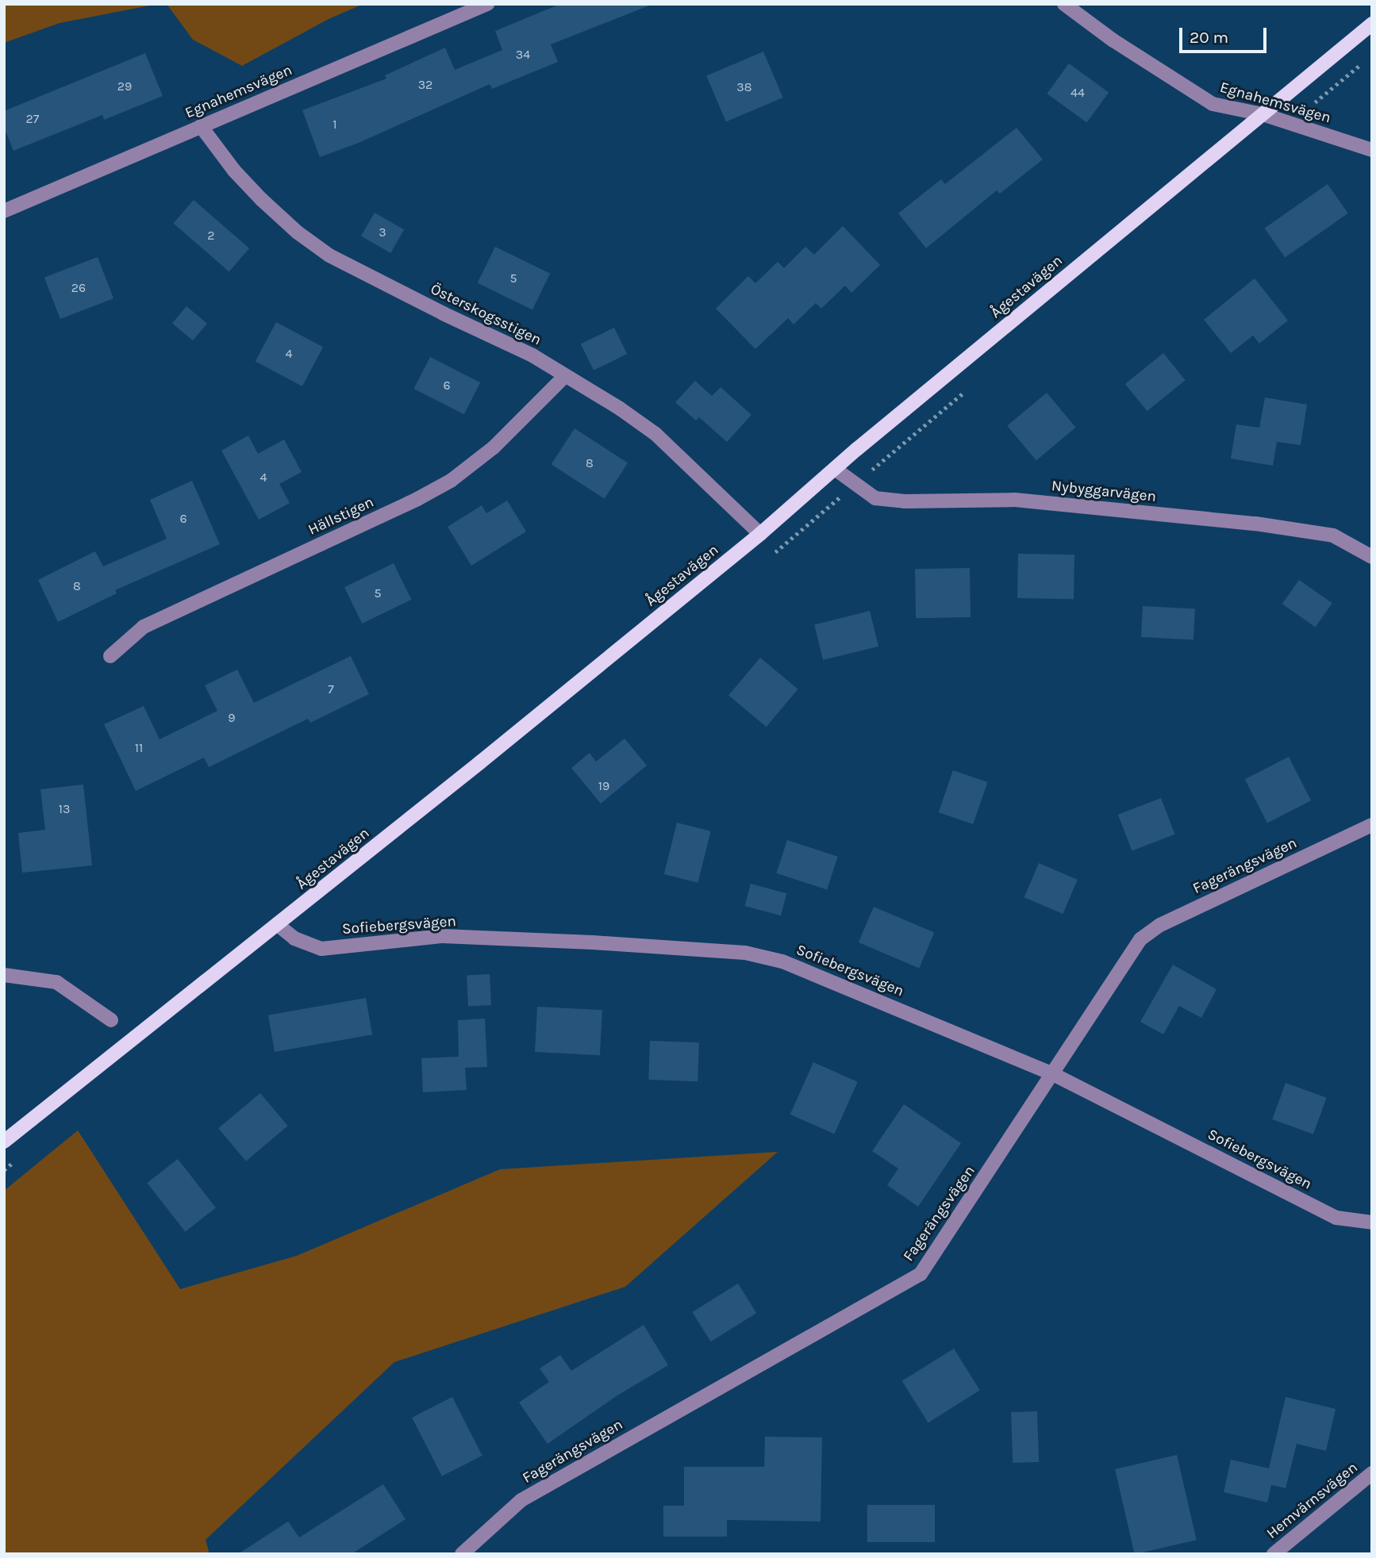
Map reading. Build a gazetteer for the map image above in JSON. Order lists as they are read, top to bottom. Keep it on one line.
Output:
{"streets":{"main road":["Ågestavägen"],"street":["Egnahemsvägen","Österskogsstigen","Nybyggarvägen","Hällstigen","Fagerängsvägen","Sofiebergsvägen","Hemvärnsvägen"]},"crossings":[["Egnahemsvägen","Ågestavägen"],["Egnahemsvägen","Österskogsstigen"],["Ågestavägen","Österskogsstigen"],["Ågestavägen","Nybyggarvägen"],["Ågestavägen","Sofiebergsvägen"],["Österskogsstigen","Hällstigen"],["Fagerängsvägen","Sofiebergsvägen"]],"house_numbers":["34","32","29","38","44","27","1","3","2","5","26","4","6","8","4","6","8","5","7","9","11","19","13"],"scale_bar":"20 m"}
